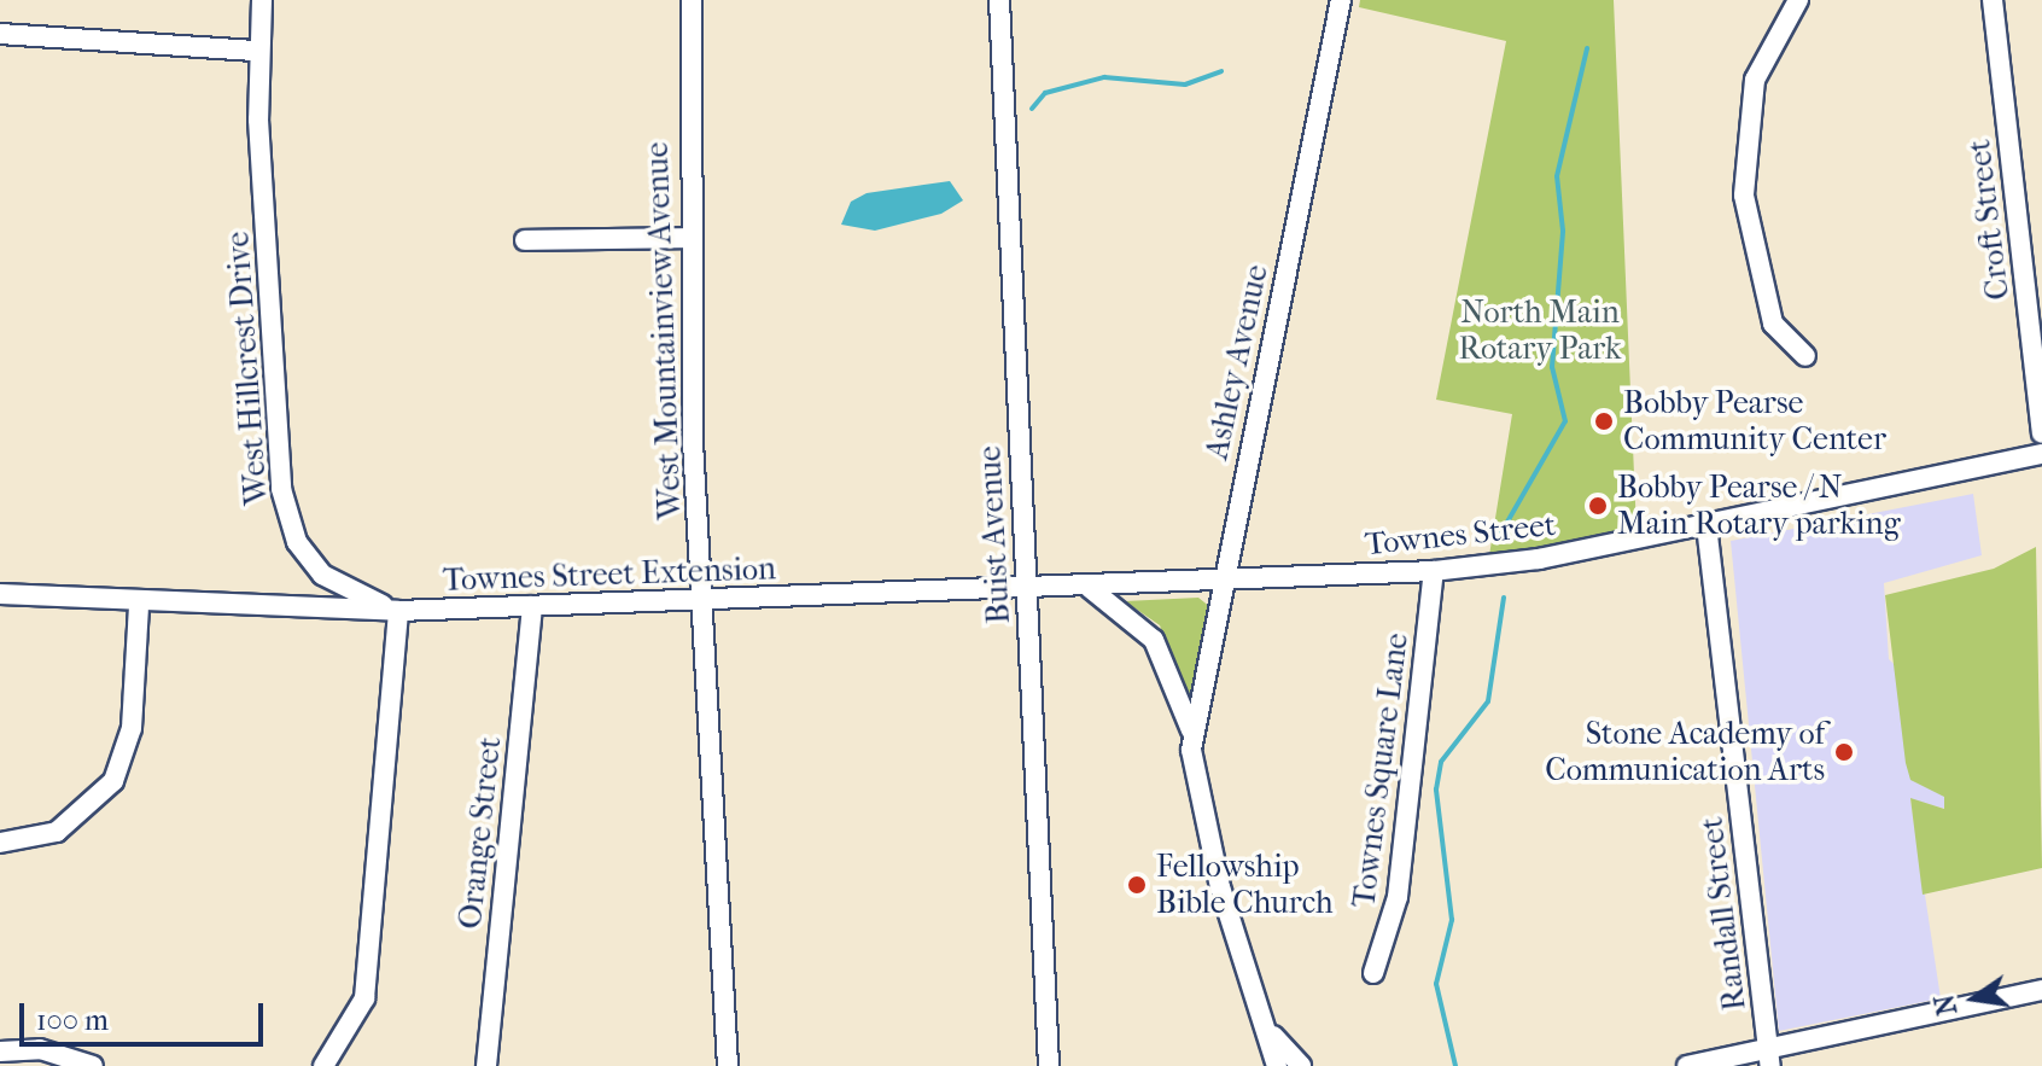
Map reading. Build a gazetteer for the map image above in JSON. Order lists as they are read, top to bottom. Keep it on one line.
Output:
{"streets":{"street":["Croft Street","West Mountainview Avenue","Ashley Avenue","West Hillcrest Drive","Buist Avenue","Townes Street","Townes Street Extension","Townes Square Lane","Orange Street","Randall Street"]},"crossings":[["West Mountainview Avenue","Townes Street Extension"],["Ashley Avenue","Townes Street"],["Ashley Avenue","Townes Street Extension"],["West Hillcrest Drive","Townes Street Extension"],["Buist Avenue","Townes Street Extension"],["Townes Street","Townes Street Extension"],["Townes Street","Townes Square Lane"],["Townes Street","Randall Street"],["Townes Street Extension","Orange Street"]],"parks":["North Main Rotary Park"],"places":["Bobby Pearse Community Center","Bobby Pearse / N Main Rotary parking","Stone Academy of Communication Arts","Fellowship Bible Church"],"scale_bar":"100 m","north":"left"}
